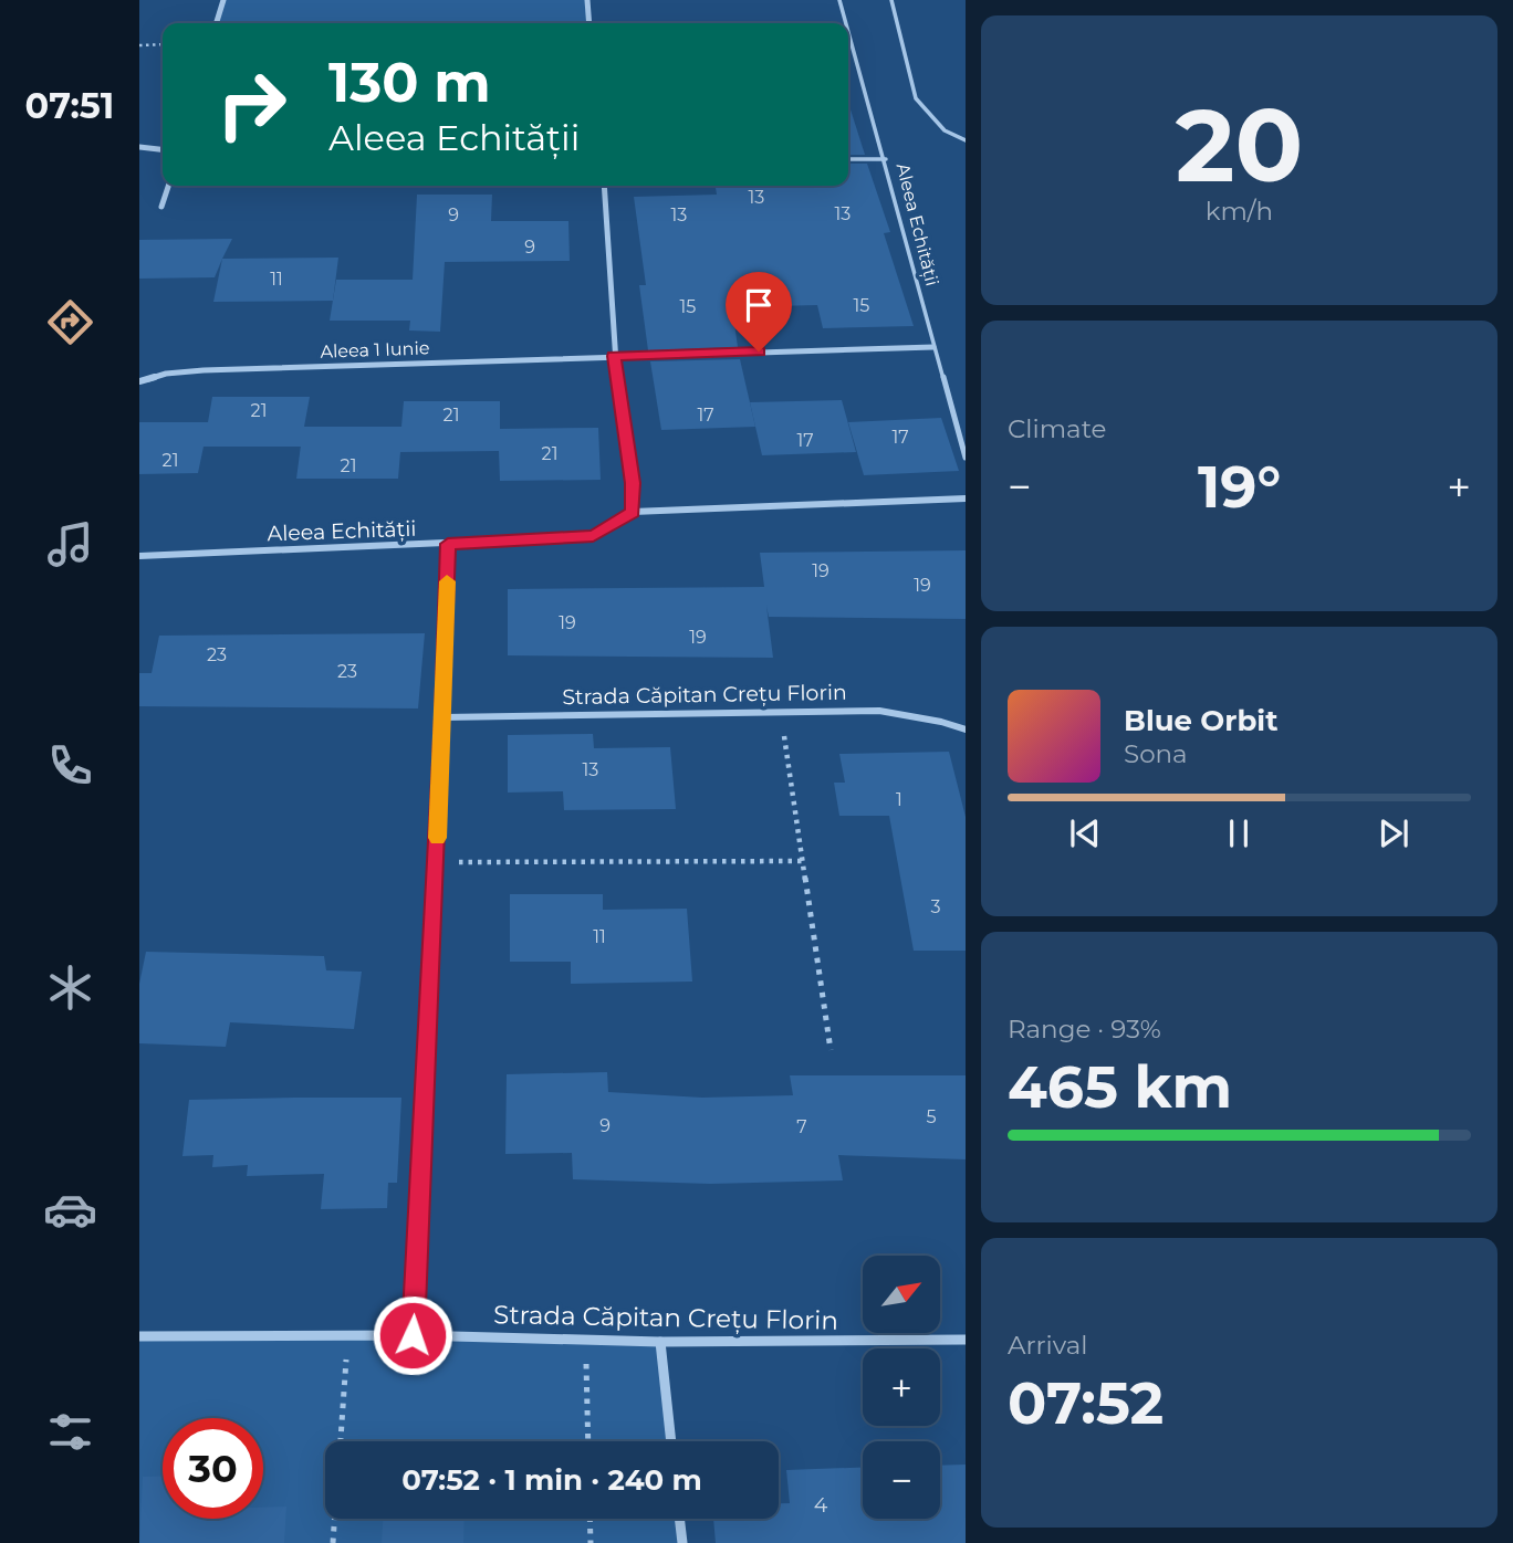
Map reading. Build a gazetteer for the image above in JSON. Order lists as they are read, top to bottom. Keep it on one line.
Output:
{"streets":{"street":["Aleea Echității","Aleea 1 Iunie","Strada Căpitan Crețu Florin"]},"crossings":[["Aleea Echității","Aleea 1 Iunie"]],"house_numbers":["13","13","9","13","9","11","15","15","21","21","17","17","17","21","21","21","19","19","19","19","23","23","13","1","3","11","5","9","7","4"],"north":"top right","page":{"tabs":"07:51","tile":[["20","km/h"],"Climate",["Range · 93%","465 km"],["Arrival","07:52"]],"turn":["130 m","Aleea Echității"],"heat":["−","19°","+"],"song":["Blue Orbit","Sona"],"map_buttons":["+","−"],"limit":"30","trip":"07:52 · 1 min · 240 m"}}
